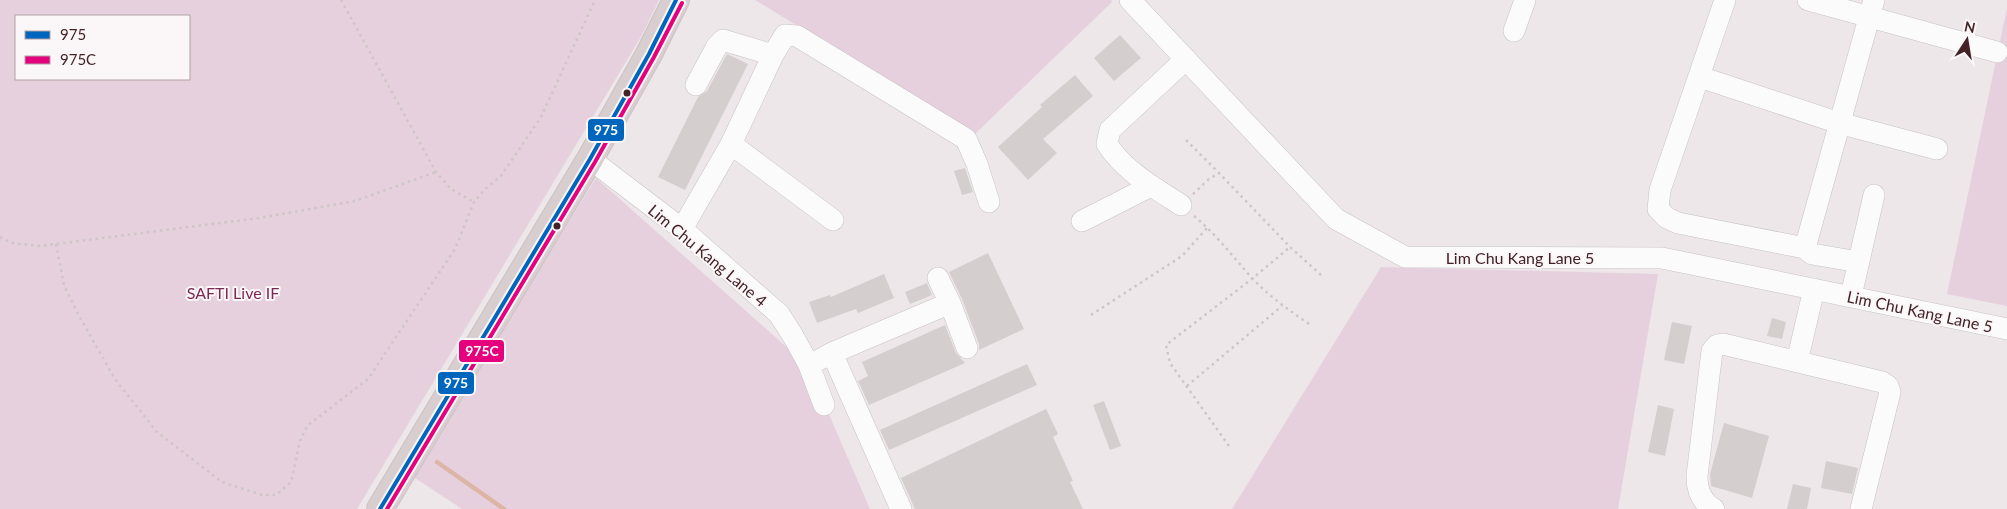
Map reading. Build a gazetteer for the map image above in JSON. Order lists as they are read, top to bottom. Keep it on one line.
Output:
{"streets":{"street":["Lim Chu Kang Lane 4","Lim Chu Kang Lane 5"]},"parks":["SAFTI Live IF"],"lines":["transit line 975","transit line 975C"],"legend":["975","975C"],"north":"top"}
